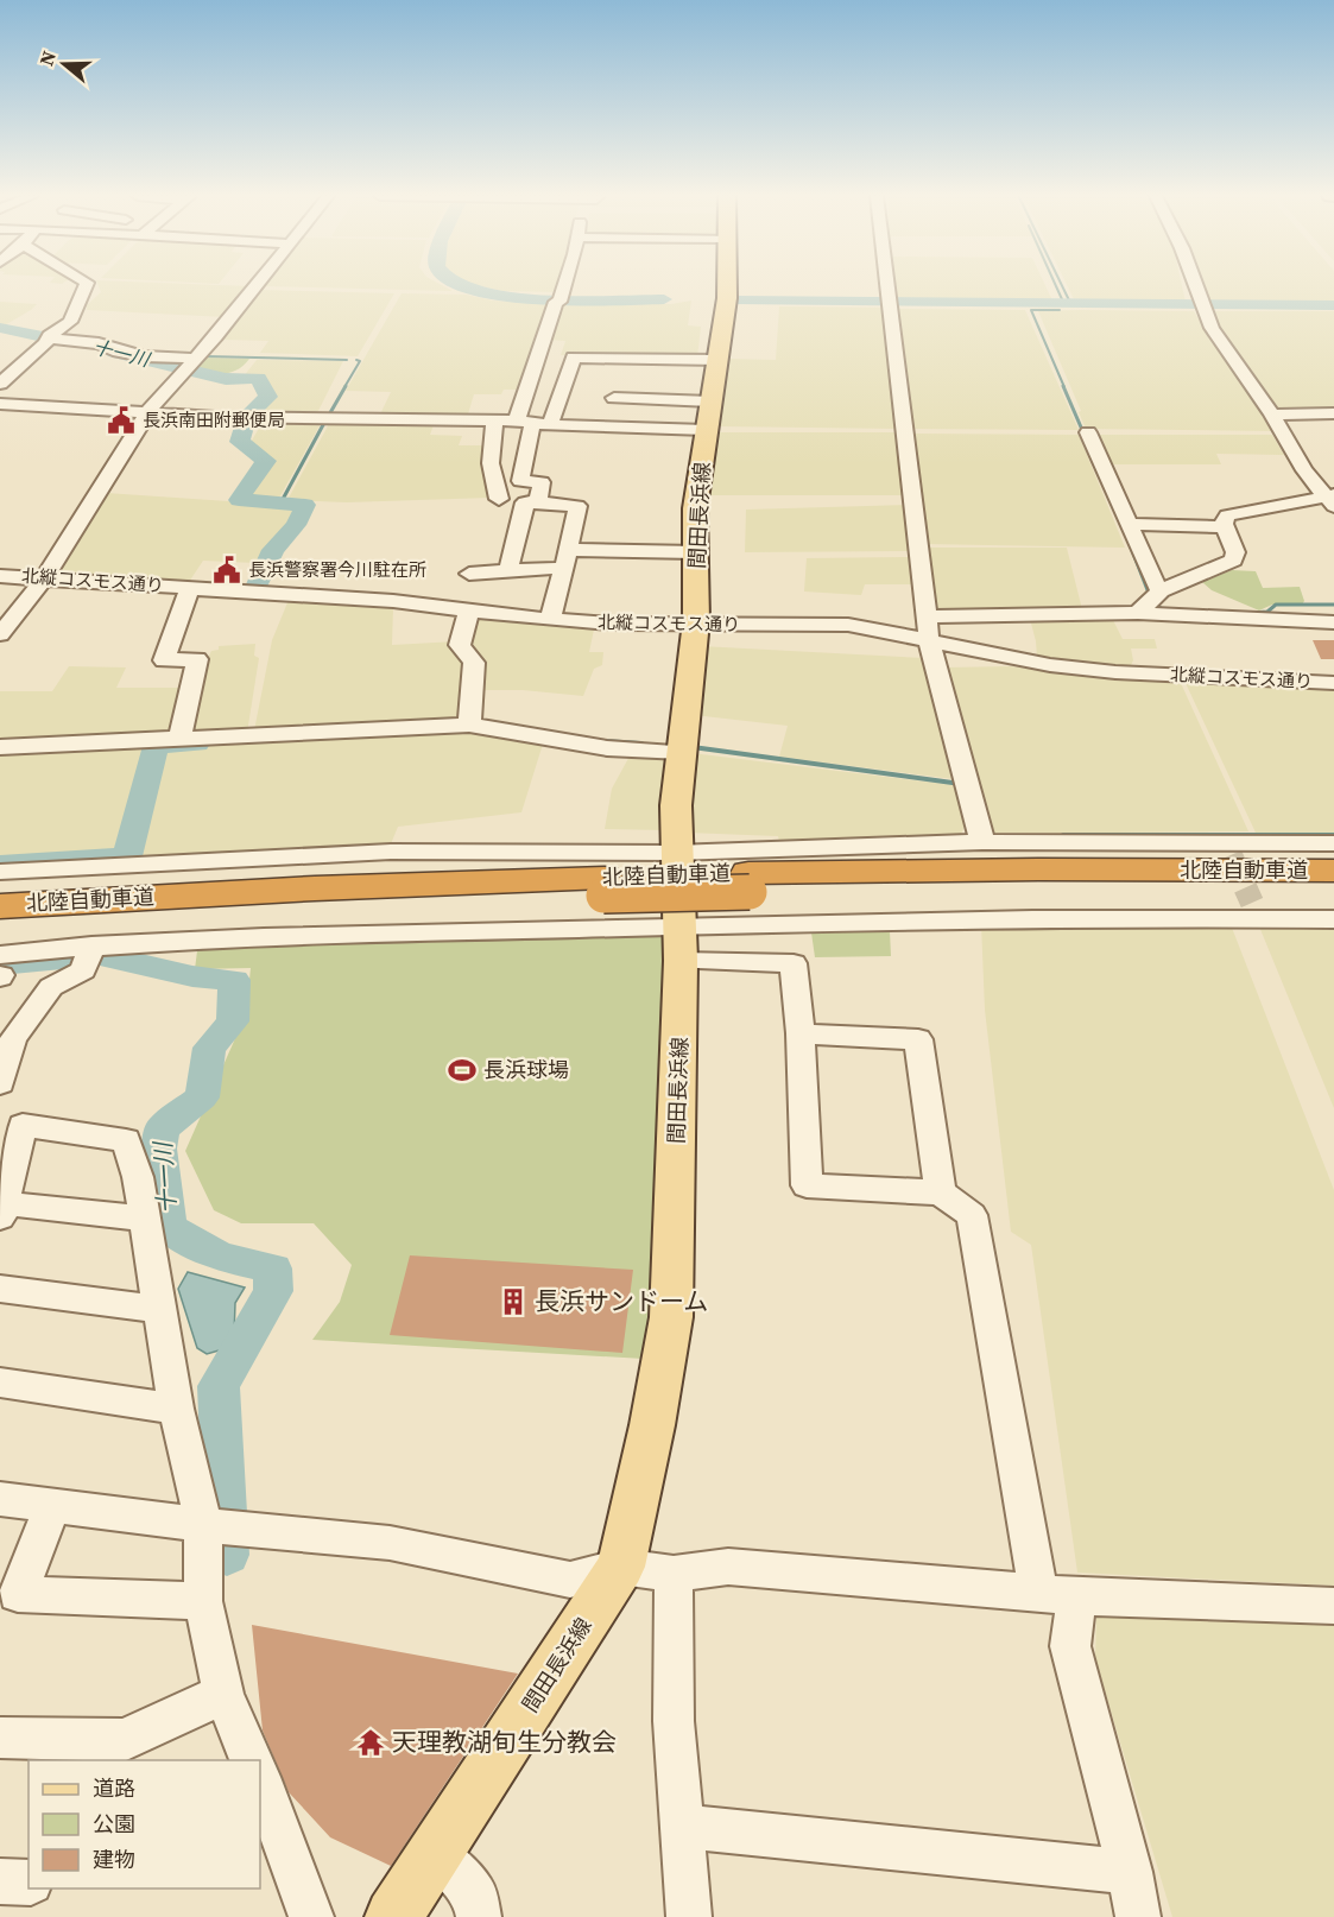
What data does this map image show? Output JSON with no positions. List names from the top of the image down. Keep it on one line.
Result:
{"streets":{"highway":["北陸自動車道"],"main road":["間田長浜線"],"street":["北縦コスモス通り"]},"crossings":[["間田長浜線","北縦コスモス通り"]],"water":["十一川"],"places":{"public building":["長浜南田附郵便局","長浜警察署今川駐在所"],"sports":["長浜球場"],"building":["長浜サンドーム"],"temple":["天理教湖旬生分教会"]},"legend":["道路","公園","建物"],"north":"left"}
